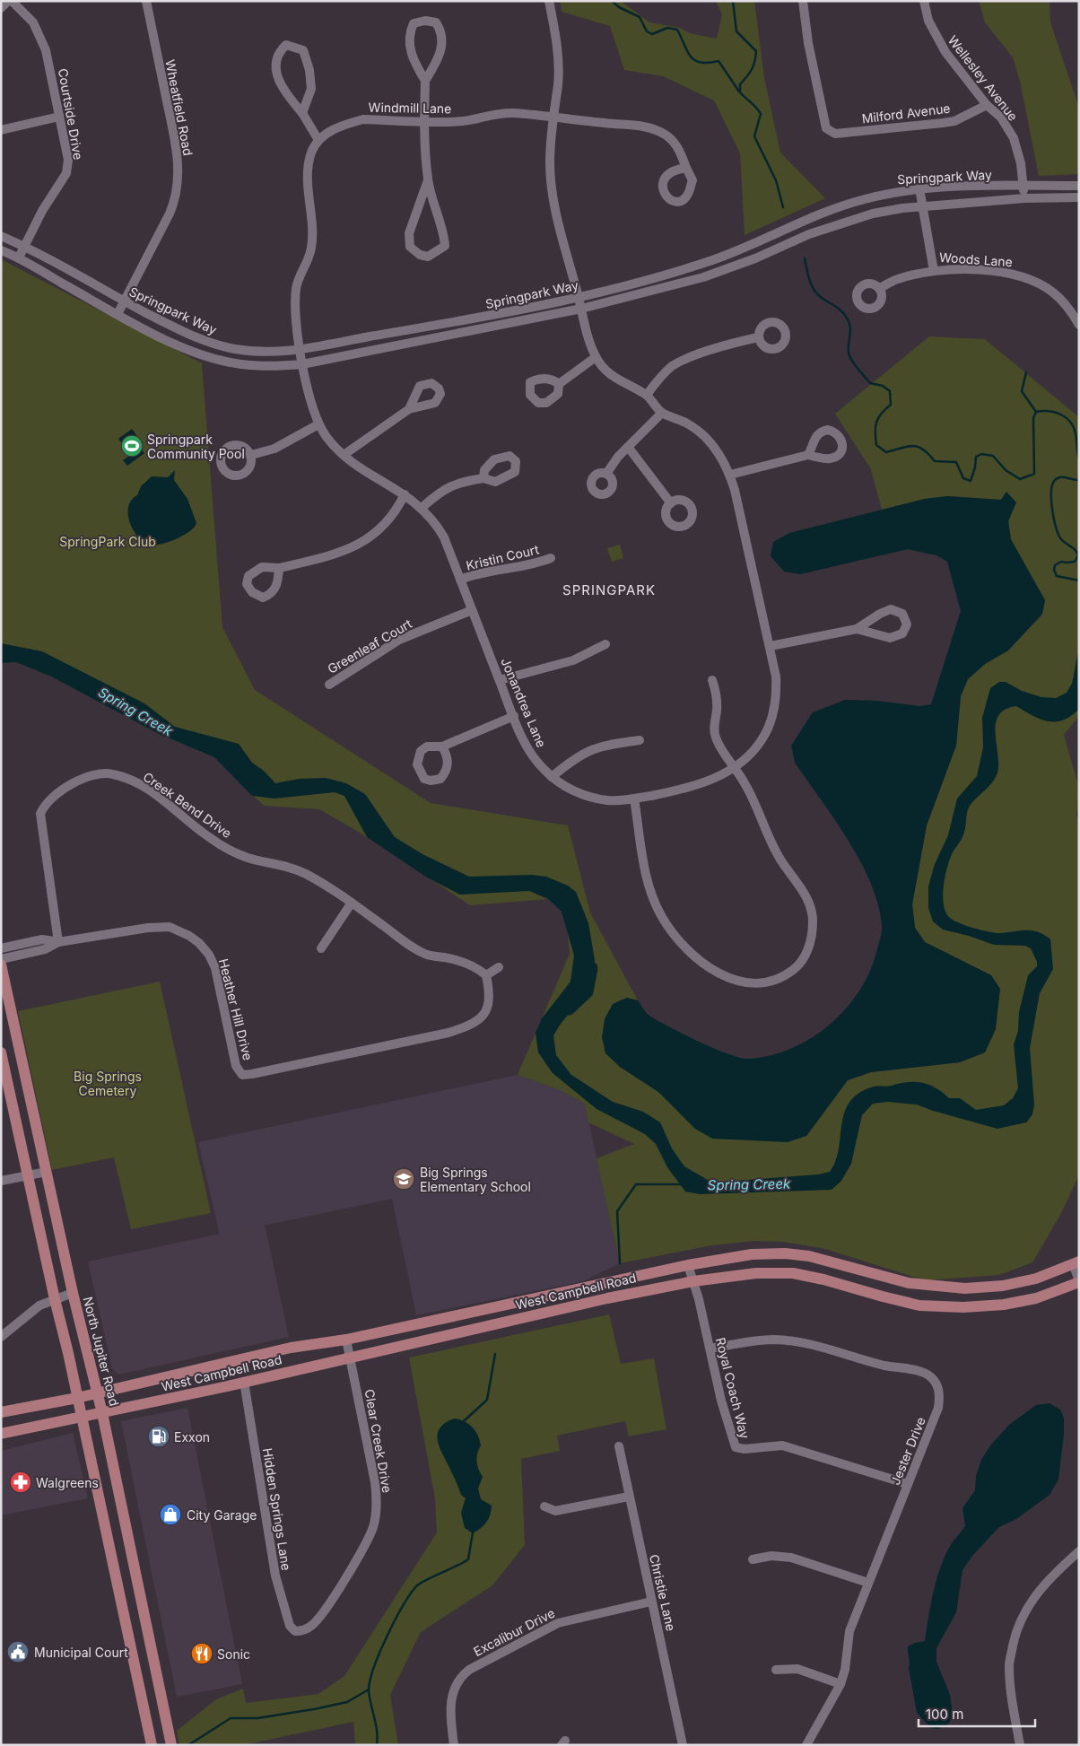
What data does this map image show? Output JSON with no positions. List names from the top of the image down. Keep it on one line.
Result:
{"streets":{"main road":["West Campbell Road","North Jupiter Road"],"street":["Wellesley Avenue","Wheatfield Road","Windmill Lane","Milford Avenue","Courtside Drive","Springpark Way","Woods Lane","Kristin Court","Greenleaf Court","Jonandrea Lane","Creek Bend Drive","Heather Hill Drive","Royal Coach Way","Clear Creek Drive","Jester Drive","Hidden Springs Lane","Christie Lane","Excalibur Drive"]},"crossings":[["Wellesley Avenue","Milford Avenue"],["Wellesley Avenue","Springpark Way"],["Wheatfield Road","Springpark Way"],["Windmill Lane","Jonandrea Lane"],["Courtside Drive","Springpark Way"],["Springpark Way","Woods Lane"],["Springpark Way","Jonandrea Lane"],["Kristin Court","Jonandrea Lane"],["Greenleaf Court","Jonandrea Lane"],["Creek Bend Drive","Heather Hill Drive"],["West Campbell Road","North Jupiter Road"],["West Campbell Road","Royal Coach Way"],["West Campbell Road","Clear Creek Drive"],["West Campbell Road","Hidden Springs Lane"],["Royal Coach Way","Jester Drive"],["Clear Creek Drive","Hidden Springs Lane"],["Christie Lane","Excalibur Drive"]],"districts":["SPRINGPARK"],"water":["Spring Creek"],"parks":["SpringPark Club","Big Springs Cemetery"],"places":{"sports":["Springpark Community Pool"],"school or university":["Big Springs Elementary School"],"fuel station":["Exxon"],"pharmacy":["Walgreens"],"shop":["City Garage"],"public building":["Municipal Court"],"restaurant":["Sonic"]},"scale_bar":"100 m"}
